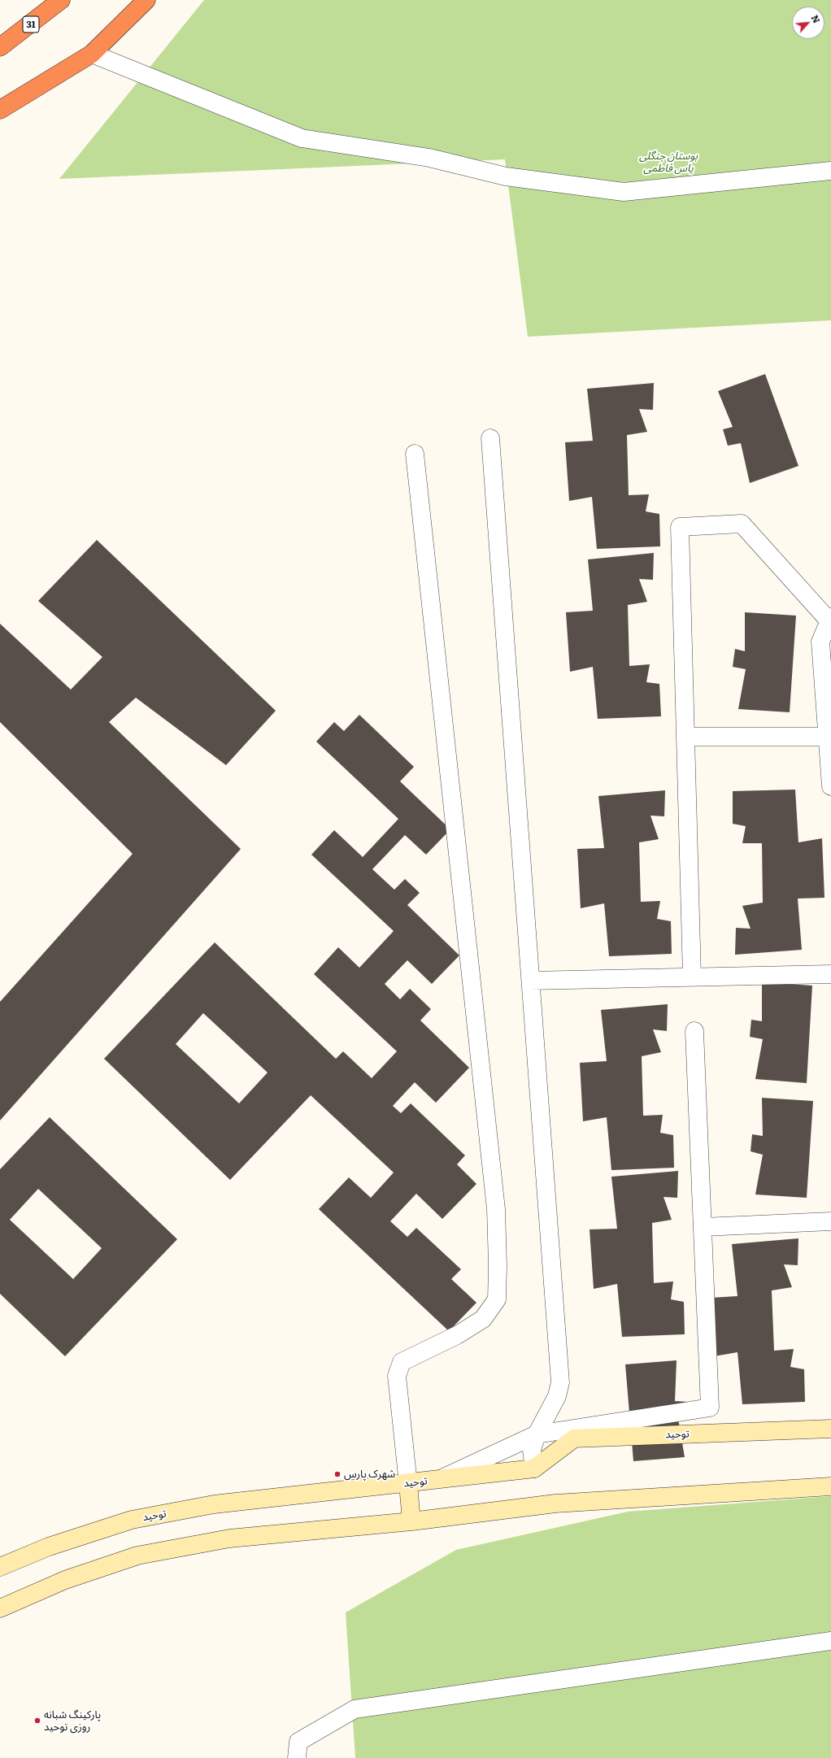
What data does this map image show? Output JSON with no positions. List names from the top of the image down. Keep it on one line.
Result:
{"streets":{"highway":["31"],"main road":["توحید"]},"parks":["بوستان جنگلی یاس فاطمی"],"places":["شهرک پارس","پارکینگ شبانه روزی توحید"],"north":"top right"}
